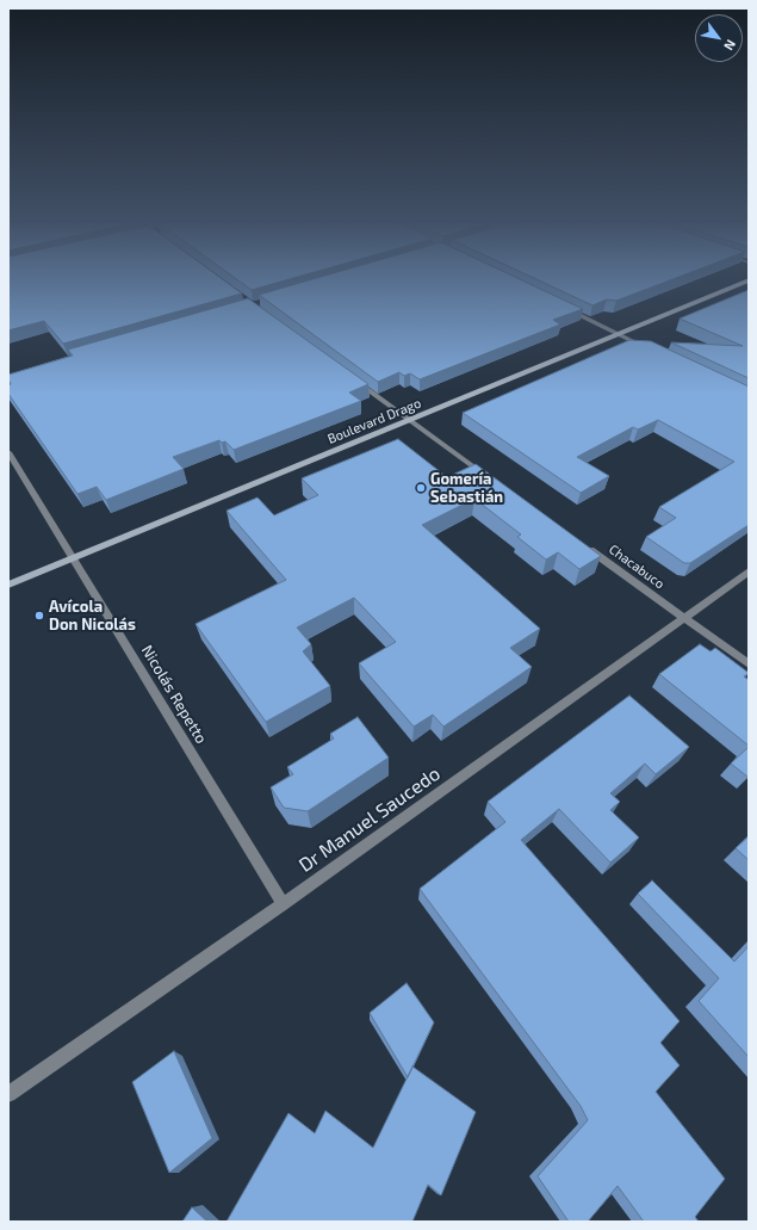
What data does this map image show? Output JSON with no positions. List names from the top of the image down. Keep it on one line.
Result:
{"streets":{"main road":["Boulevard Drago"],"street":["Chacabuco","Nicolás Repetto","Dr Manuel Saucedo"]},"crossings":[["Boulevard Drago","Nicolás Repetto"],["Chacabuco","Dr Manuel Saucedo"],["Nicolás Repetto","Dr Manuel Saucedo"]],"places":["Gomería Sebastián","Avícola Don Nicolás"],"north":"bottom right"}
